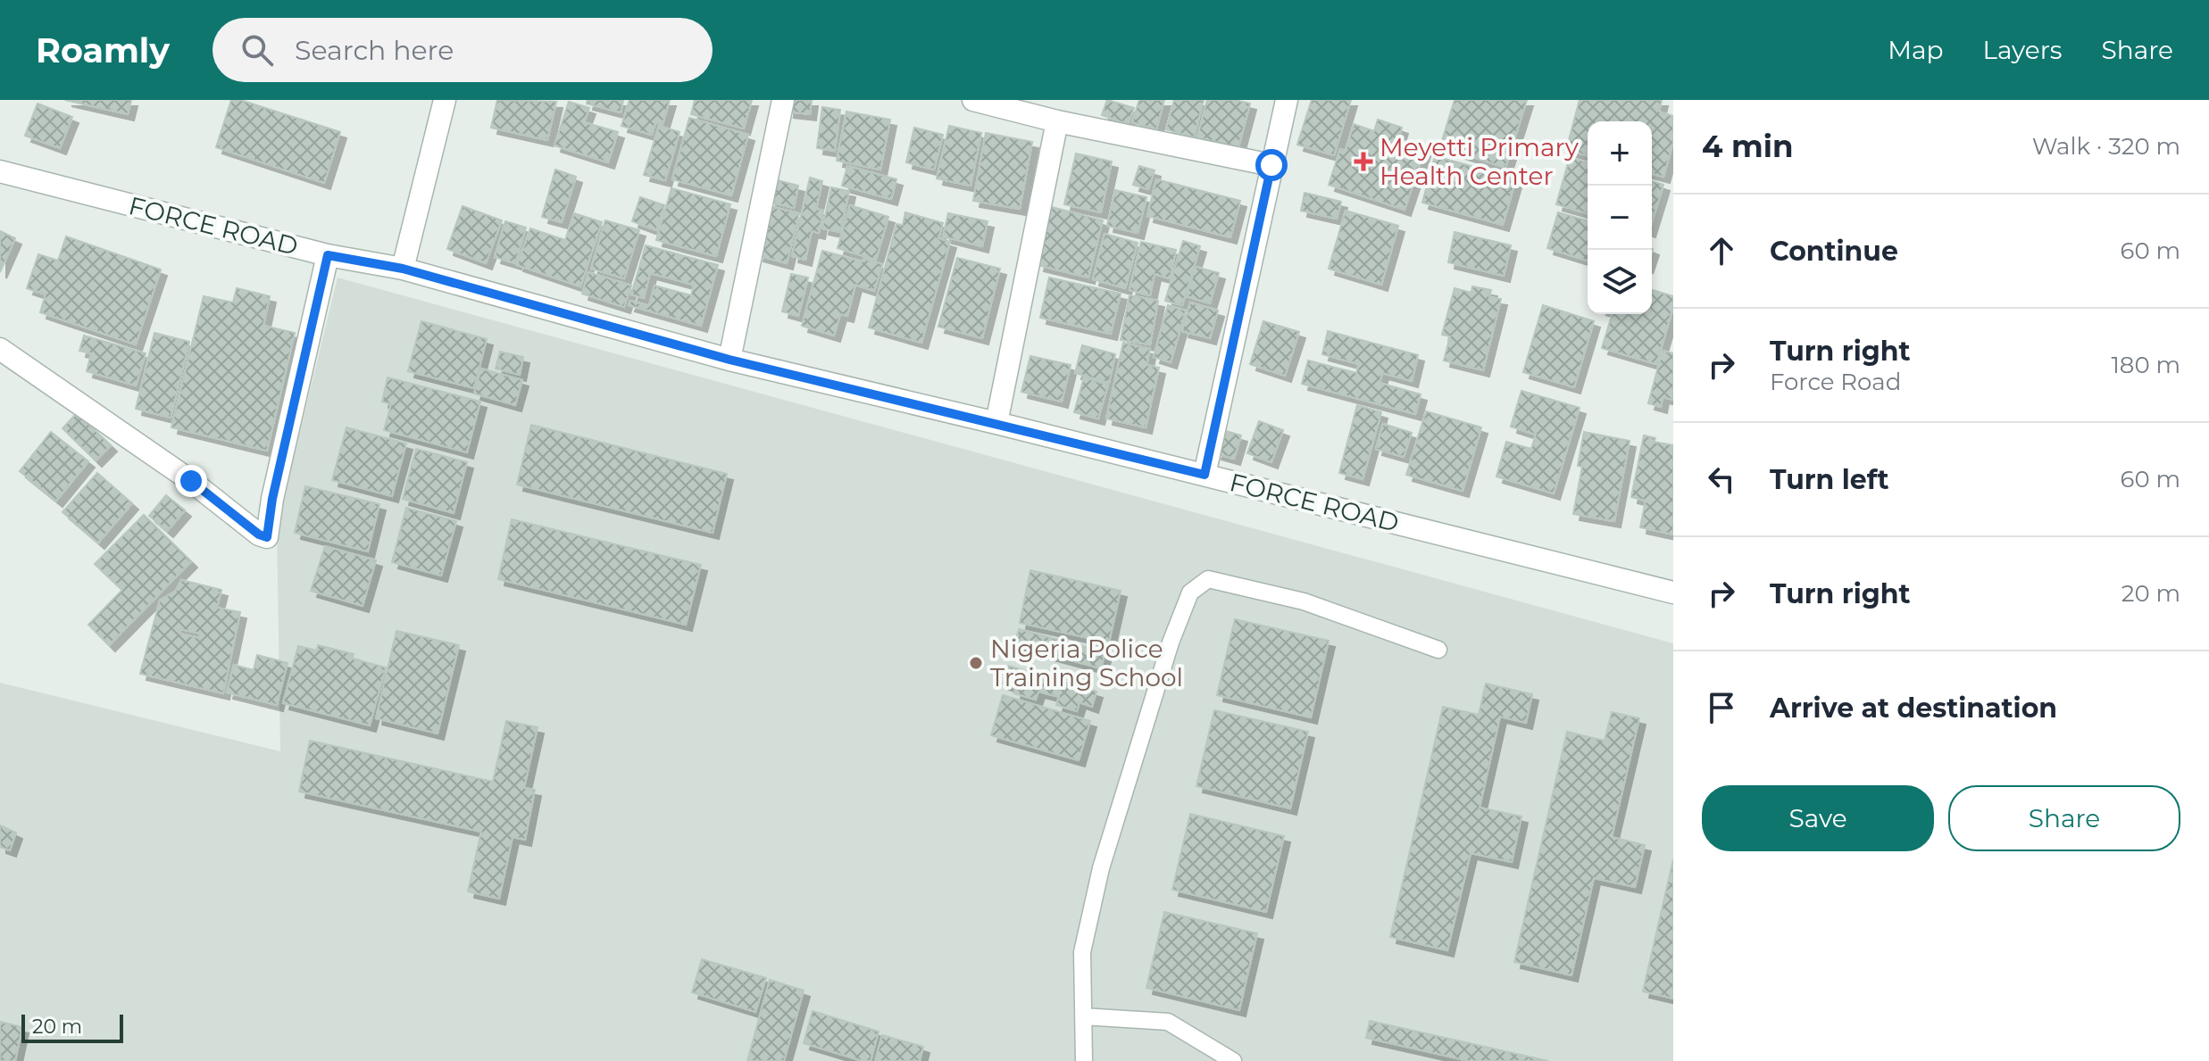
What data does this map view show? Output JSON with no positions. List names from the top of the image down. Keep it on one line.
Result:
{"streets":{"street":["FORCE ROAD"]},"places":{"health":["Meyetti Primary Health Center"],"other":["Nigeria Police Training School"]},"scale_bar":"20 m","page":{"header":"Roamly","search":"Search here","nav":["Map","Layers","Share"],"heading":["4 min","Walk · 320 m"],"map_buttons":["+","−"],"list":[["Continue","60 m"],["Turn right","Force Road","180 m"],["Turn left","60 m"],["Turn right","20 m"],"Arrive at destination"],"buttons":["Save","Share"],"scale":"20 m"}}
